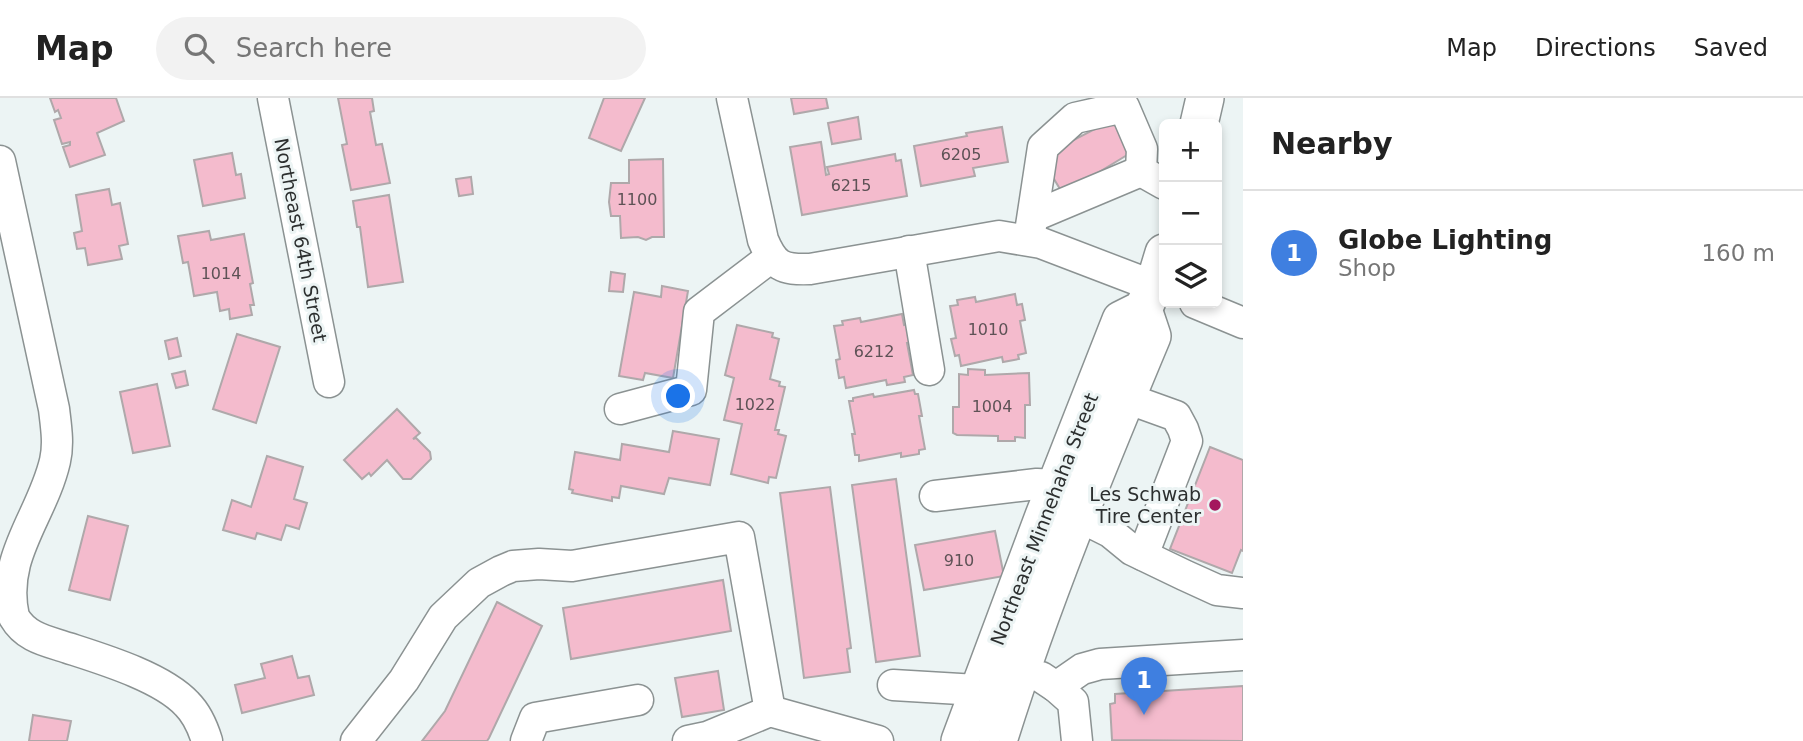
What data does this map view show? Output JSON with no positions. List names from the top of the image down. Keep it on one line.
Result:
{"streets":{"main road":["Northeast Minnehaha Street"],"street":["Northeast 64th Street"]},"places":["Les Schwab Tire Center"],"house_numbers":["6205","6215","1100","1014","1010","6212","1022","1004","910"],"page":{"header":"Map","search":"Search here","nav":["Map","Directions","Saved"],"heading":"Nearby","map_buttons":["+","−"],"list":[{"mark":"1","name":"Globe Lighting","note":"Shop","value":"160 m"}],"pins":"1"}}
